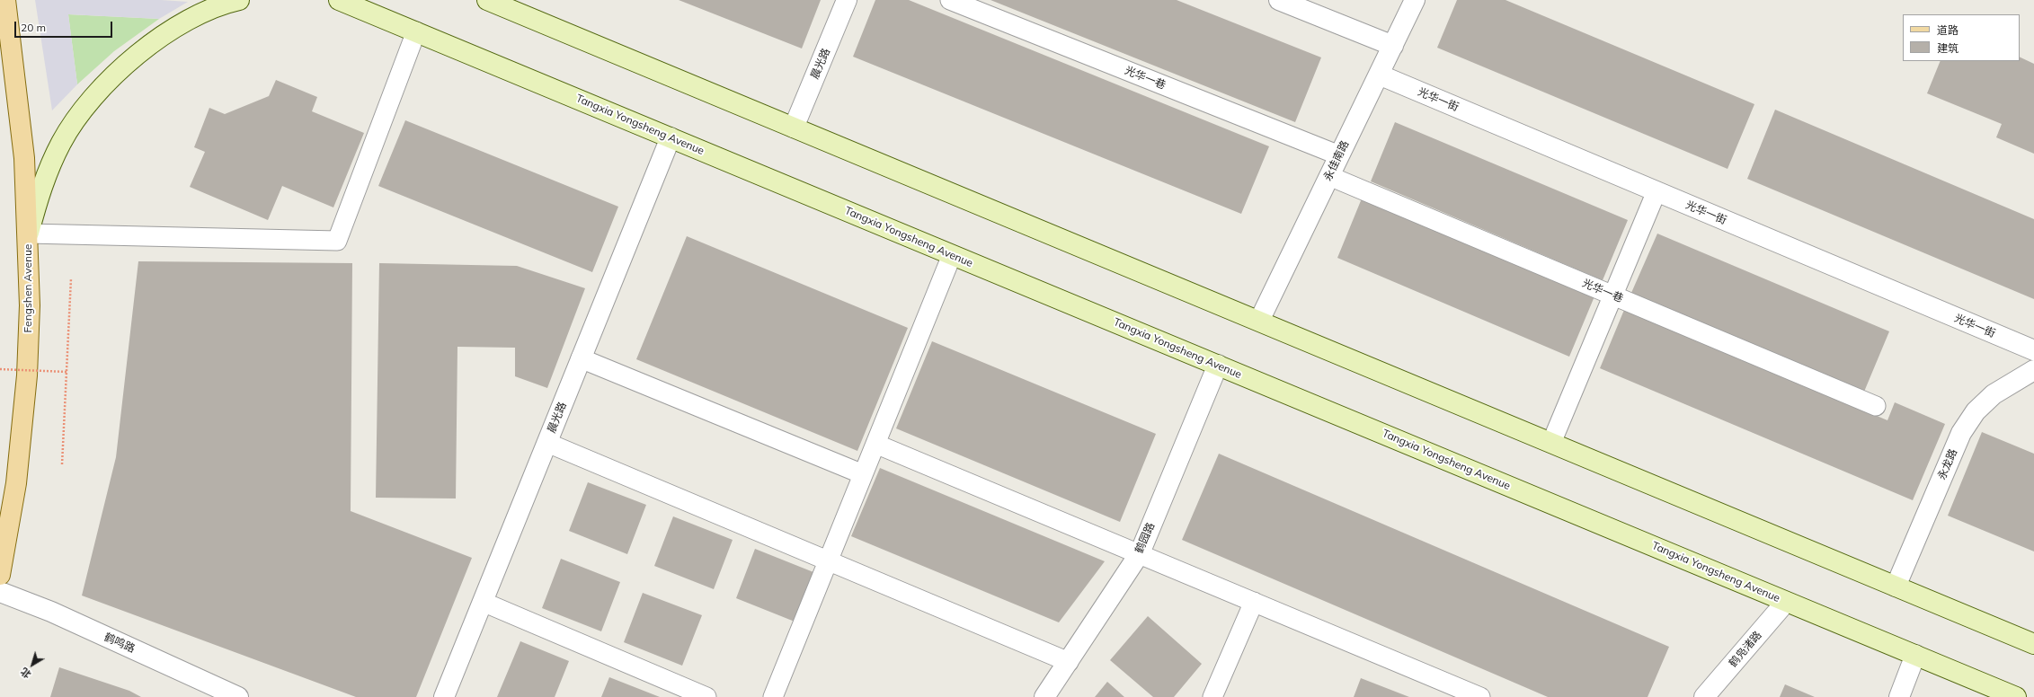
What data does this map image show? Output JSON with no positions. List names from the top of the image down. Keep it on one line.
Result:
{"streets":{"main road":["Tangxia Yongsheng Avenue","Fengshen Avenue"],"street":["晨光路","光华一街","永佳南路","永龙路","鹤园路","鹤鸣路","鹤凫渚路"],"lane":["光华一巷"]},"crossings":[["晨光路","Tangxia Yongsheng Avenue"],["光华一巷","永佳南路"],["光华一街","永佳南路"],["Tangxia Yongsheng Avenue","鹤园路"],["Tangxia Yongsheng Avenue","鹤凫渚路"]],"legend":["道路","建筑"],"scale_bar":"20 m","north":"bottom left"}
